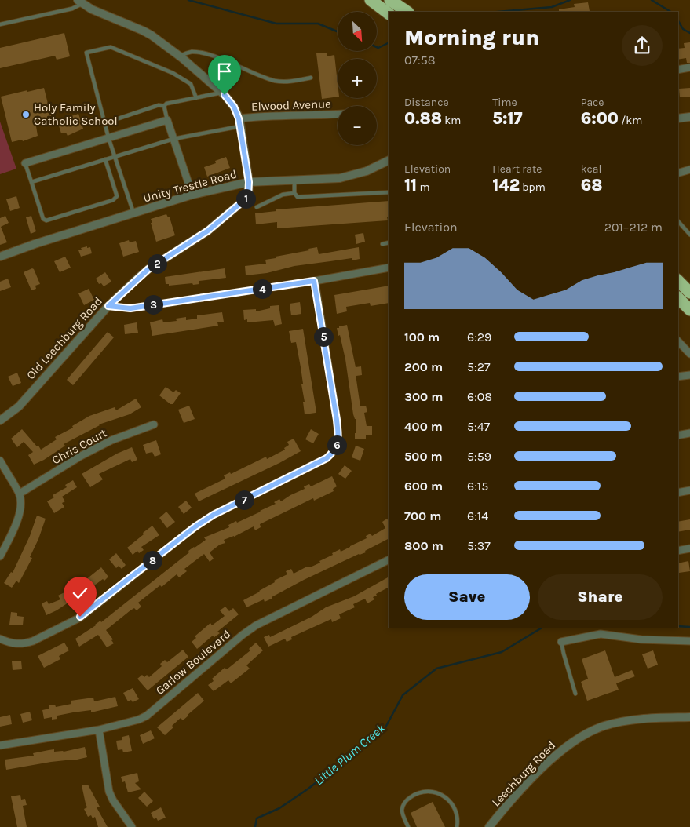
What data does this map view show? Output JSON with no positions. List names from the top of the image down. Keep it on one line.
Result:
{"streets":{"street":["Elwood Avenue","Unity Trestle Road","Old Leechburg Road","Chris Court","Garlow Boulevard","Leechburg Road"]},"crossings":[["Unity Trestle Road","Old Leechburg Road"]],"water":["Little Plum Creek"],"places":["Holy Family Catholic School"],"north":"bottom right","page":{"map_buttons":["+","−"],"heading":["Morning run","07:58"],"stats":[["Distance","0.88 km"],["Time","5:17"],["Pace","6:00 /km"],["Elevation","11 m"],["Heart rate","142 bpm"],["kcal","68"]],"pins":["1","2","4","3","5","6","7","8"],"chart":["Elevation","201–212 m"],"list":[{"name":"100 m","note":"6:29"},{"name":"200 m","note":"5:27"},{"name":"300 m","note":"6:08"},{"name":"400 m","note":"5:47"},{"name":"500 m","note":"5:59"},{"name":"600 m","note":"6:15"},{"name":"700 m","note":"6:14"},{"name":"800 m","note":"5:37"}],"buttons":["Save","Share"]}}
